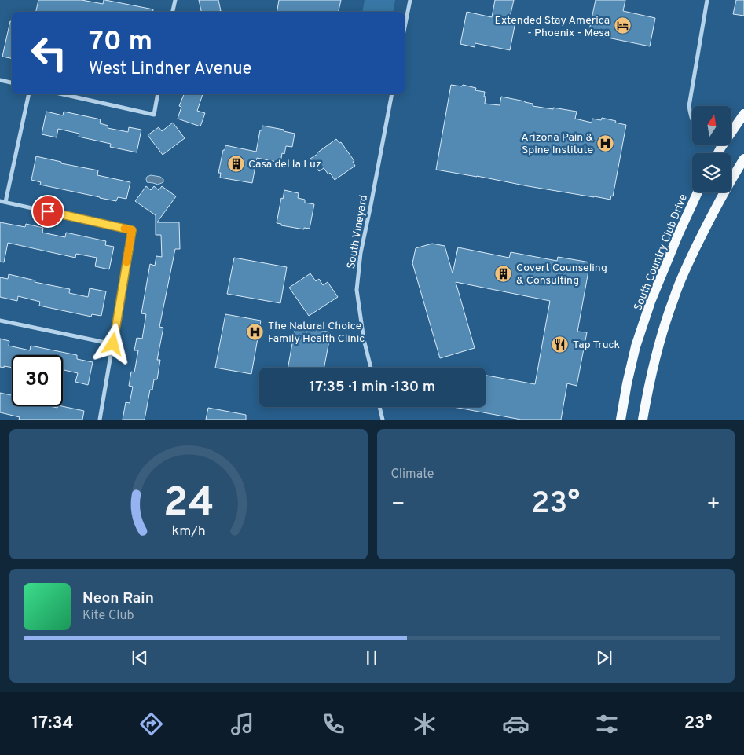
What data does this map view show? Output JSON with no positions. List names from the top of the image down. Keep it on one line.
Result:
{"streets":{"main road":["South Country Club Drive"],"street":["South Vineyard"]},"places":{"hotel":["Extended Stay America - Phoenix - Mesa"],"hospital":["Arizona Pain & Spine Institute","The Natural Choice Family Health Clinic"],"building":["Casa del la Luz","Covert Counseling & Consulting"],"restaurant":["Tap Truck"]},"north":"top","page":{"turn":["70 m","West Lindner Avenue"],"limit":"30","trip":"17:35 · 1 min · 130 m","tile":"Climate","heat":["−","23°","+"],"song":["Neon Rain","Kite Club"],"tabs":["17:34","23°"],"gauge":["24","km/h"]}}
